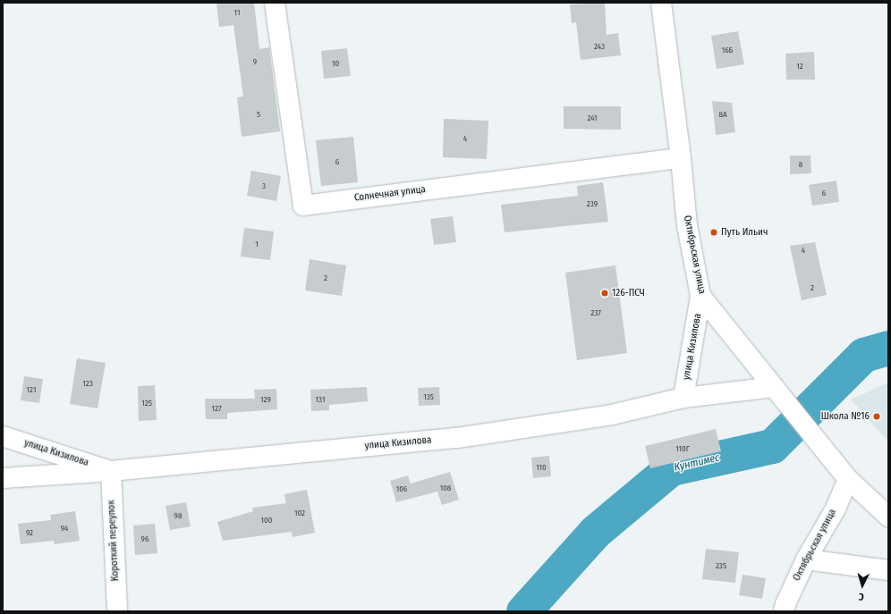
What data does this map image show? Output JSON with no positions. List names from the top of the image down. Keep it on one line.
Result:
{"streets":{"street":["Солнечная улица","Октябрьская улица","улица Кизилова","Короткий переулок"]},"crossings":[["Солнечная улица","Октябрьская улица"],["Октябрьская улица","улица Кизилова"],["улица Кизилова","Короткий переулок"]],"water":["Кунтимес"],"places":["Путь Ильич","126-ПСЧ","Школа №16"],"house_numbers":["11","243","16Б","9","10","12","5","8А","241","4","6","8","3","6","239","1","4","2","2","237","123","121","135","129","131","125","127","110Г","110","108","106","102","98","100","94","92","96","235"],"north":"bottom"}
